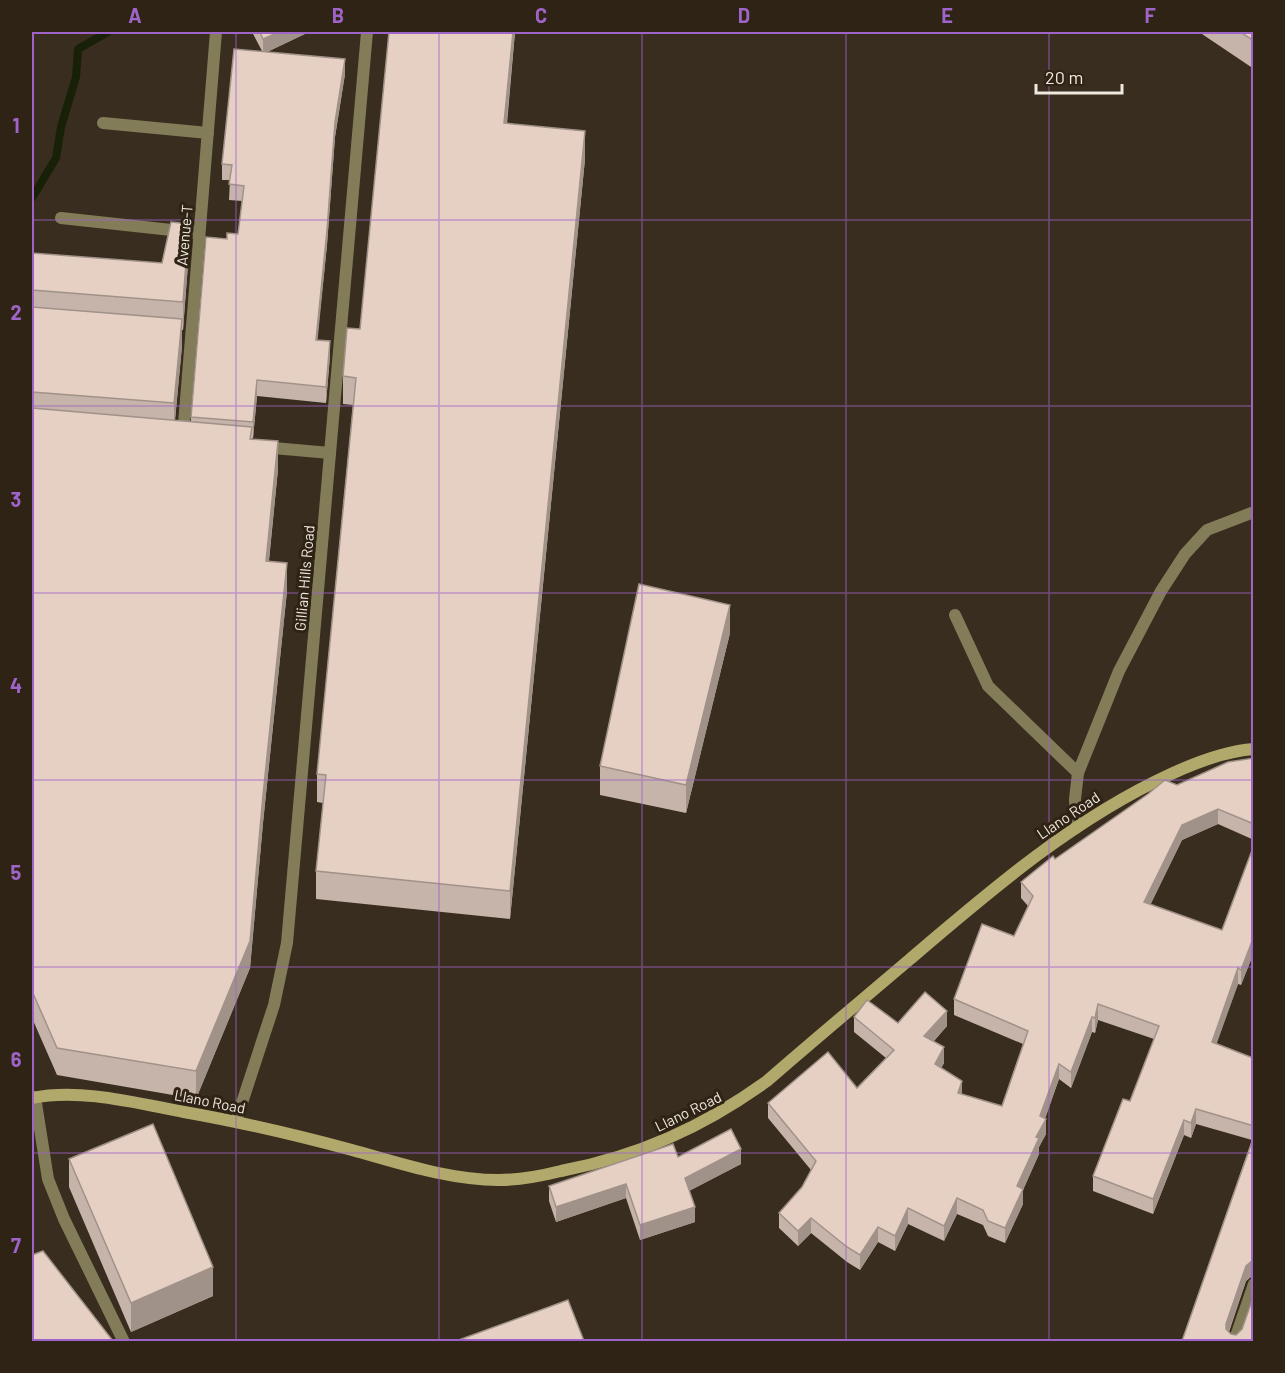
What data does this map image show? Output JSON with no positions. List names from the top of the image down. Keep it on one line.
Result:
{"streets":{"main road":["Llano Road"],"street":["Avenue-T","Gillian Hills Road"]},"crossings":[["Gillian Hills Road","Llano Road"]],"scale_bar":"20 m","grid":{"columns":["A","B","C","D","E","F"],"rows":["1","2","3","4","5","6","7"]}}
